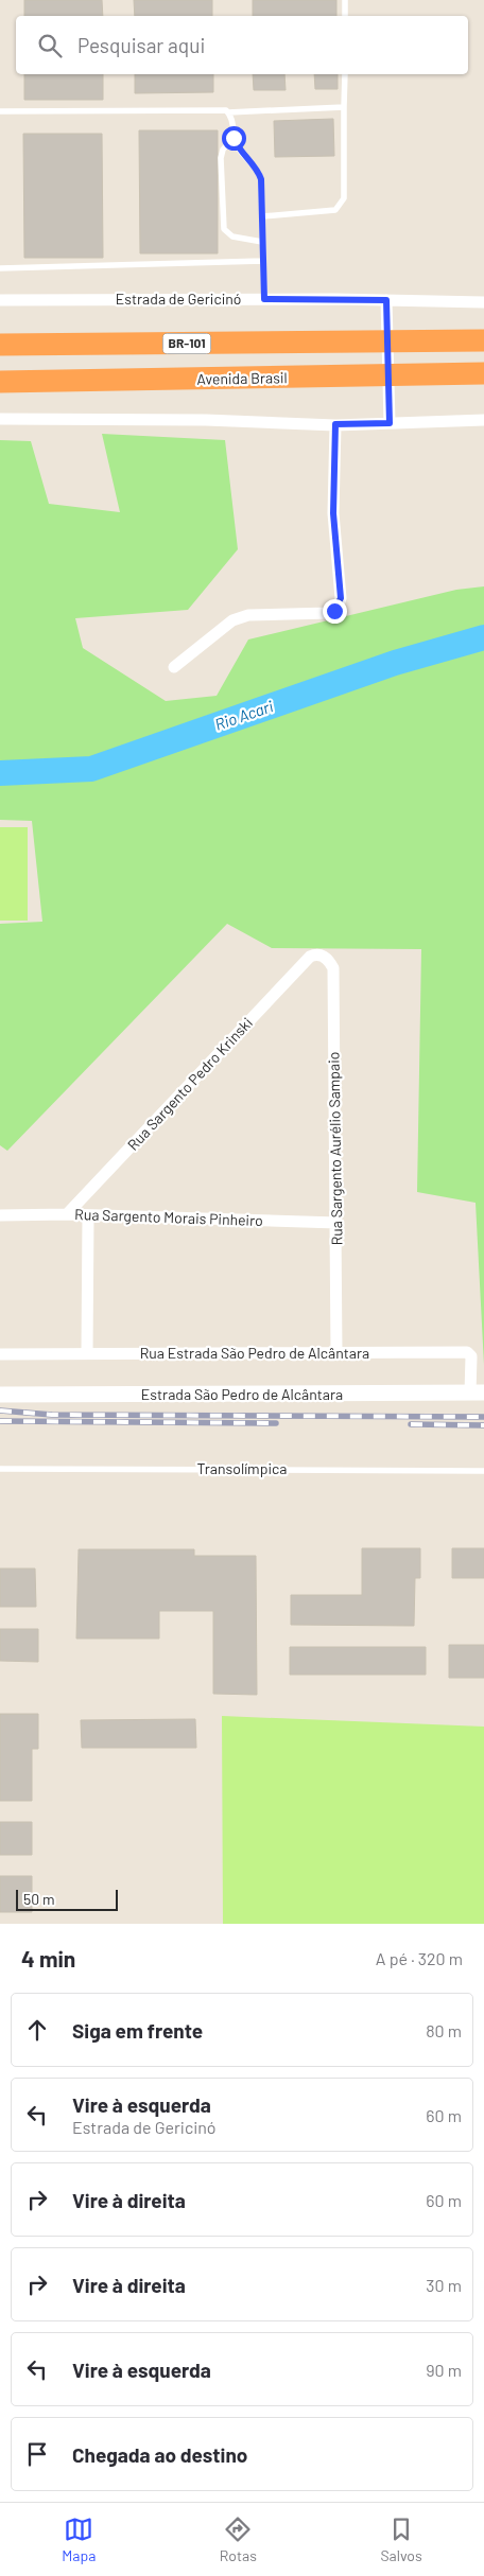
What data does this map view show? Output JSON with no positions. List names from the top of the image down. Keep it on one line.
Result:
{"streets":{"highway":["BR-101","Avenida Brasil"],"street":["Estrada de Gericinó","Rua Sargento Pedro Krinski","Rua Sargento Aurélio Sampaio","Rua Sargento Morais Pinheiro","Rua Estrada São Pedro de Alcântara","Estrada São Pedro de Alcântara"],"lane":["Transolímpica"]},"crossings":[["Rua Sargento Pedro Krinski","Rua Sargento Aurélio Sampaio"],["Rua Sargento Pedro Krinski","Rua Sargento Morais Pinheiro"],["Rua Sargento Aurélio Sampaio","Rua Sargento Morais Pinheiro"],["Rua Sargento Aurélio Sampaio","Rua Estrada São Pedro de Alcântara"],["Rua Estrada São Pedro de Alcântara","Estrada São Pedro de Alcântara"]],"water":["Rio Acari"],"scale_bar":"50 m","page":{"search":"Pesquisar aqui","scale":"50 m","heading":["4 min","A pé · 320 m"],"list":[["Siga em frente","80 m"],["Vire à esquerda","Estrada de Gericinó","60 m"],["Vire à direita","60 m"],["Vire à direita","30 m"],["Vire à esquerda","90 m"],"Chegada ao destino"],"nav":["Mapa","Rotas","Salvos"]}}
